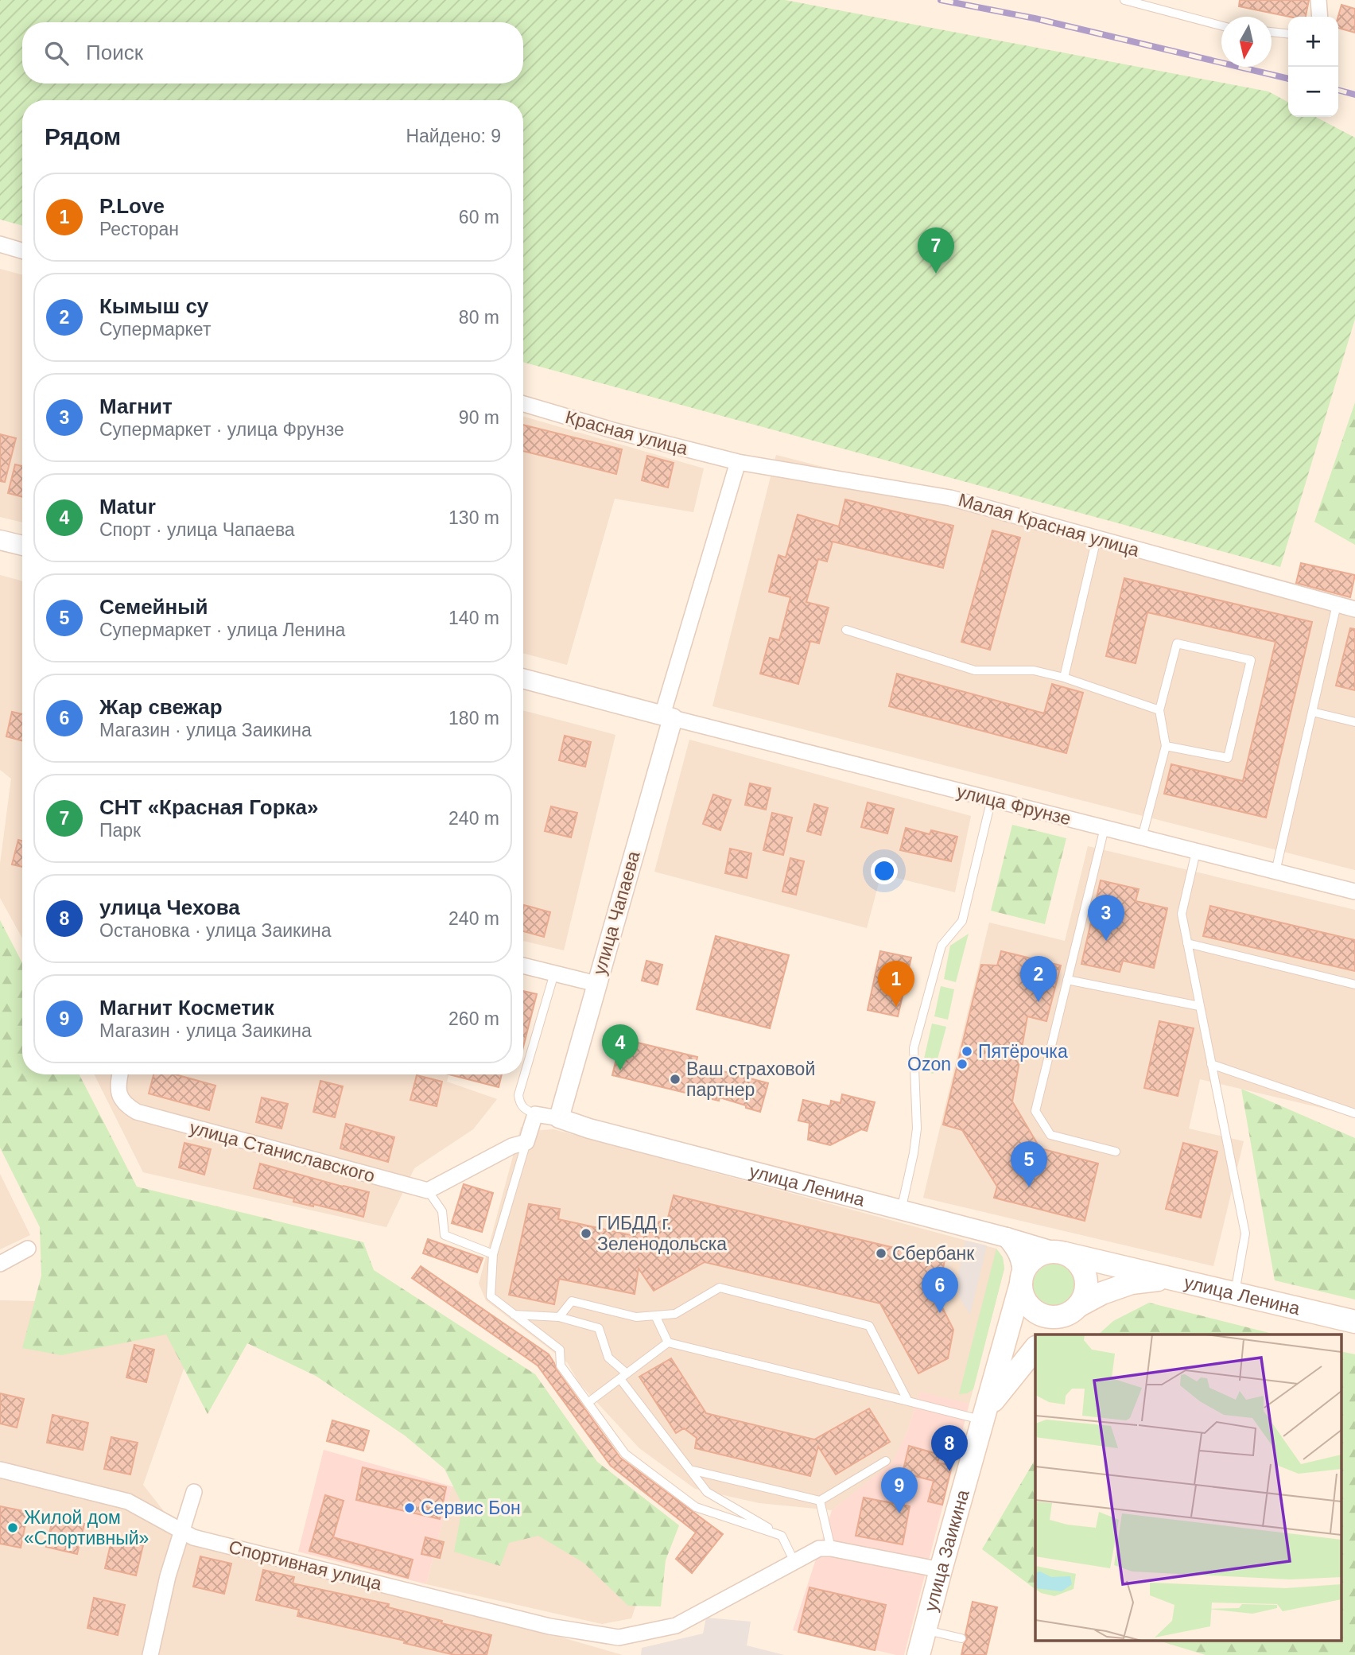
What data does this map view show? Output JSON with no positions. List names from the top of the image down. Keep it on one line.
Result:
{"streets":{"main road":["улица Ленина","улица Заикина"],"street":["Красная улица","Малая Красная улица","улица Фрунзе","улица Чапаева","улица Станиславского","Спортивная улица"]},"crossings":[["Красная улица","Малая Красная улица"],["Красная улица","улица Чапаева"],["Малая Красная улица","улица Чапаева"],["улица Фрунзе","улица Чапаева"],["улица Чапаева","улица Ленина"],["улица Ленина","улица Заикина"]],"places":["Пятёрочка","Ozon","Ваш страховой партнер","ГИБДД г. Зеленодольска","Сбербанк","Сервис Бон","Жилой дом «Спортивный»"],"north":"bottom","page":{"map_buttons":["+","−"],"search":"Поиск","heading":["Рядом","Найдено: 9"],"list":[{"mark":"1","name":"P.Love","note":"Ресторан","value":"60 m"},{"mark":"2","name":"Кымыш су","note":"Супермаркет","value":"80 m"},{"mark":"3","name":"Магнит","note":"Супермаркет · улица Фрунзе","value":"90 m"},{"mark":"4","name":"Matur","note":"Спорт · улица Чапаева","value":"130 m"},{"mark":"5","name":"Семейный","note":"Супермаркет · улица Ленина","value":"140 m"},{"mark":"6","name":"Жар свежар","note":"Магазин · улица Заикина","value":"180 m"},{"mark":"7","name":"СНТ «Красная Горка»","note":"Парк","value":"240 m"},{"mark":"8","name":"улица Чехова","note":"Остановка · улица Заикина","value":"240 m"},{"mark":"9","name":"Магнит Косметик","note":"Магазин · улица Заикина","value":"260 m"}],"pins":["7","3","2","1","4","5","6","8","9"]}}
